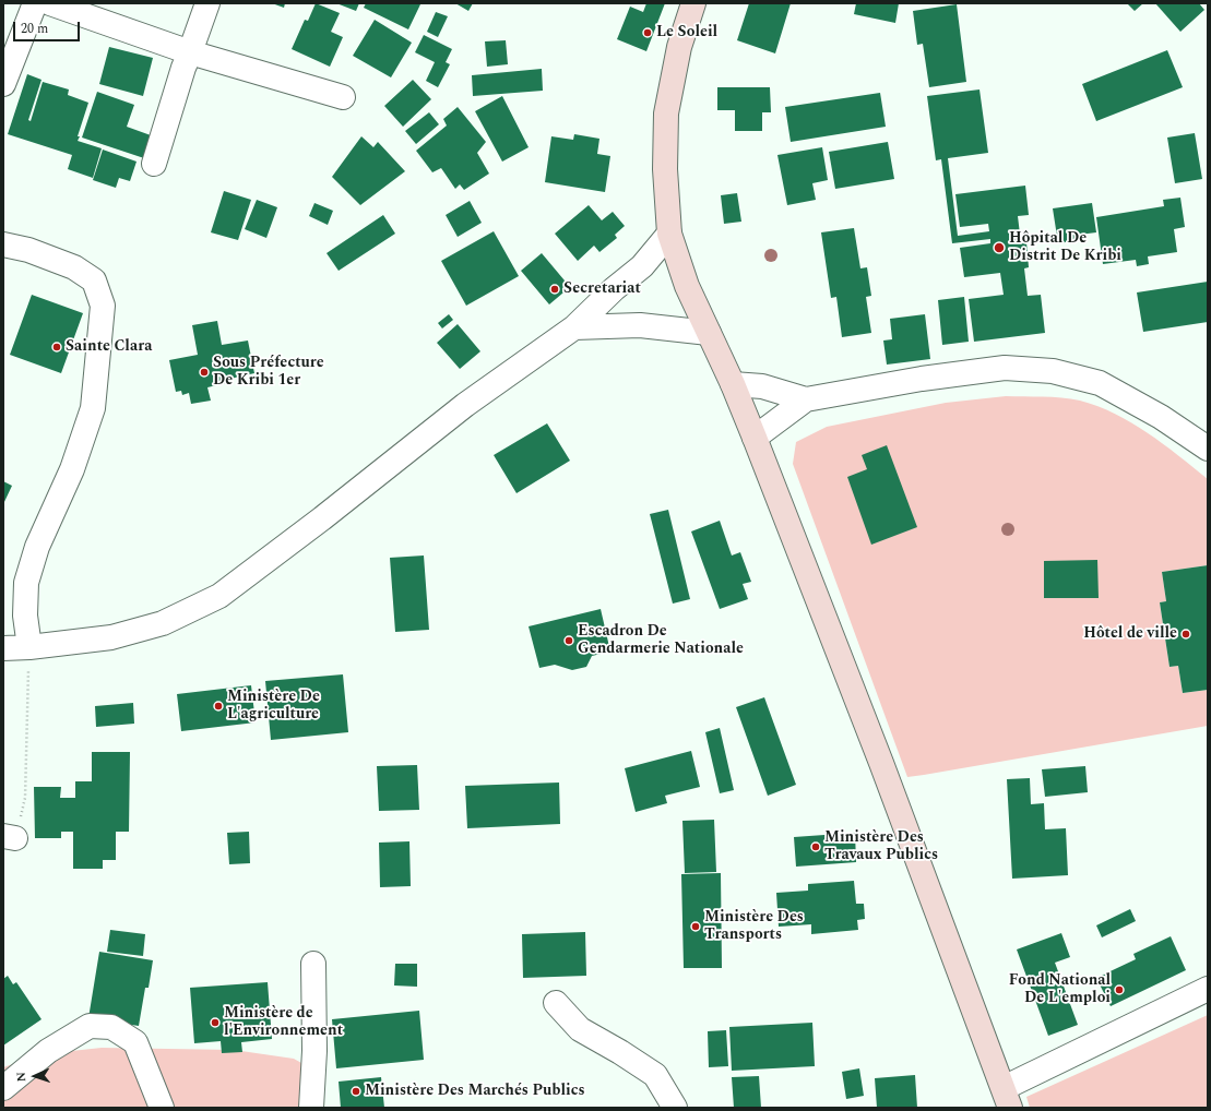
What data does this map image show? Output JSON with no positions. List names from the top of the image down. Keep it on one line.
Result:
{"places":["Le Soleil","Hôpital De Distrit De Kribi","Secretariat","Sainte Clara","Sous Préfecture De Kribi 1er","Hôtel de ville","Escadron De Gendarmerie Nationale","Ministère De L'agriculture","Ministère Des Travaux Publics","Ministère Des Transports","Fond National De L'emploi","Ministère de l'Environnement","Ministère Des Marchés Publics"],"scale_bar":"20 m","north":"left"}
